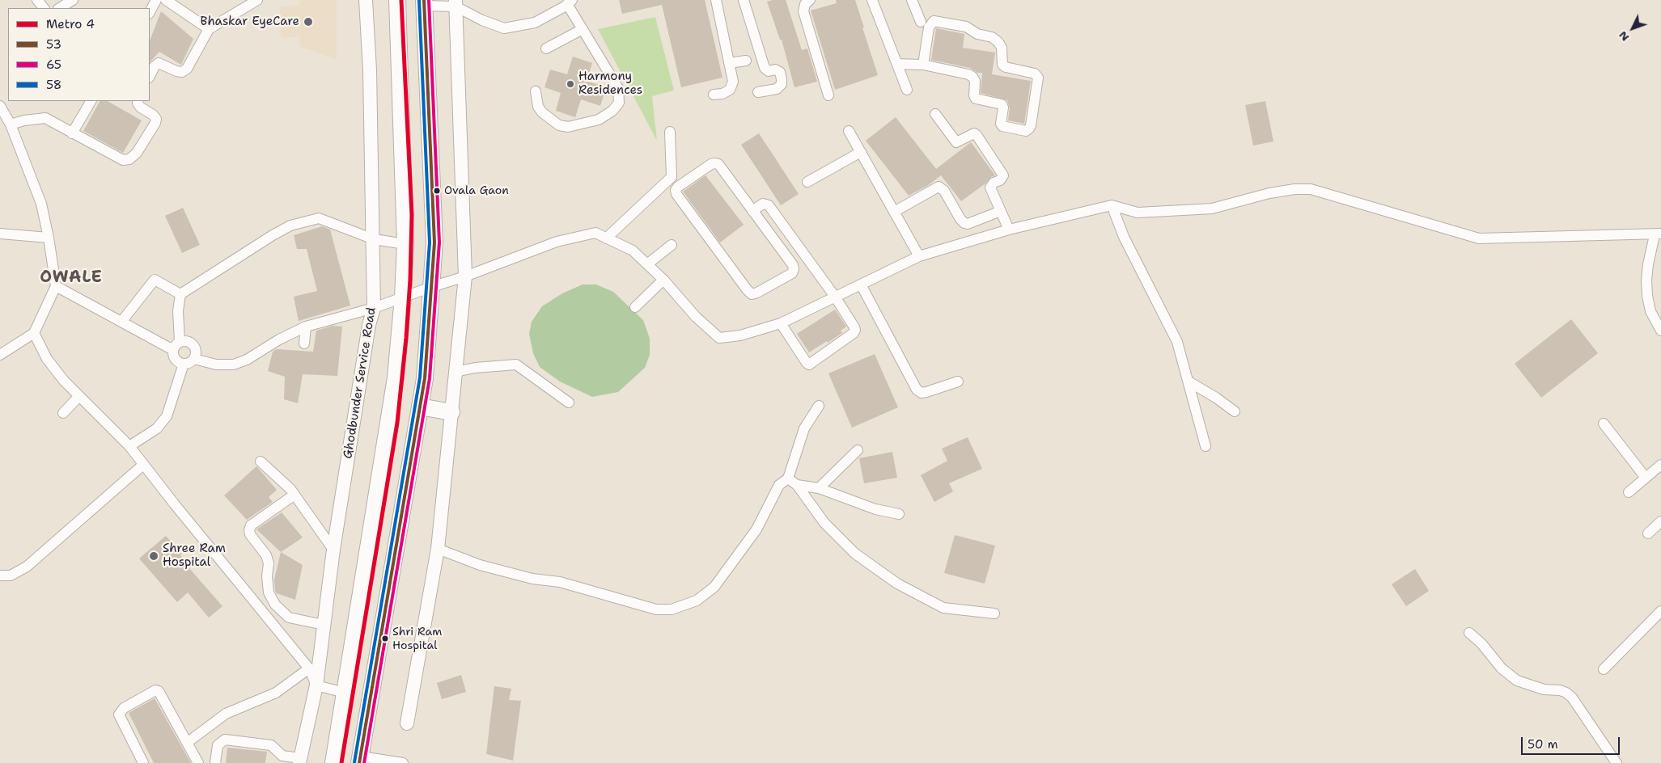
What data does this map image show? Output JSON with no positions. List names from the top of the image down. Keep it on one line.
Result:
{"streets":{"street":["Ghodbunder Service Road"]},"districts":["OWALE"],"places":["Bhaskar EyeCare","Harmony Residences","Ovala Gaon","Shree Ram Hospital","Shri Ram Hospital"],"lines":["metro line 4","transit line 53","transit line 65","transit line 58"],"legend":["Metro 4","53","65","58"],"scale_bar":"50 m","north":"bottom left"}
